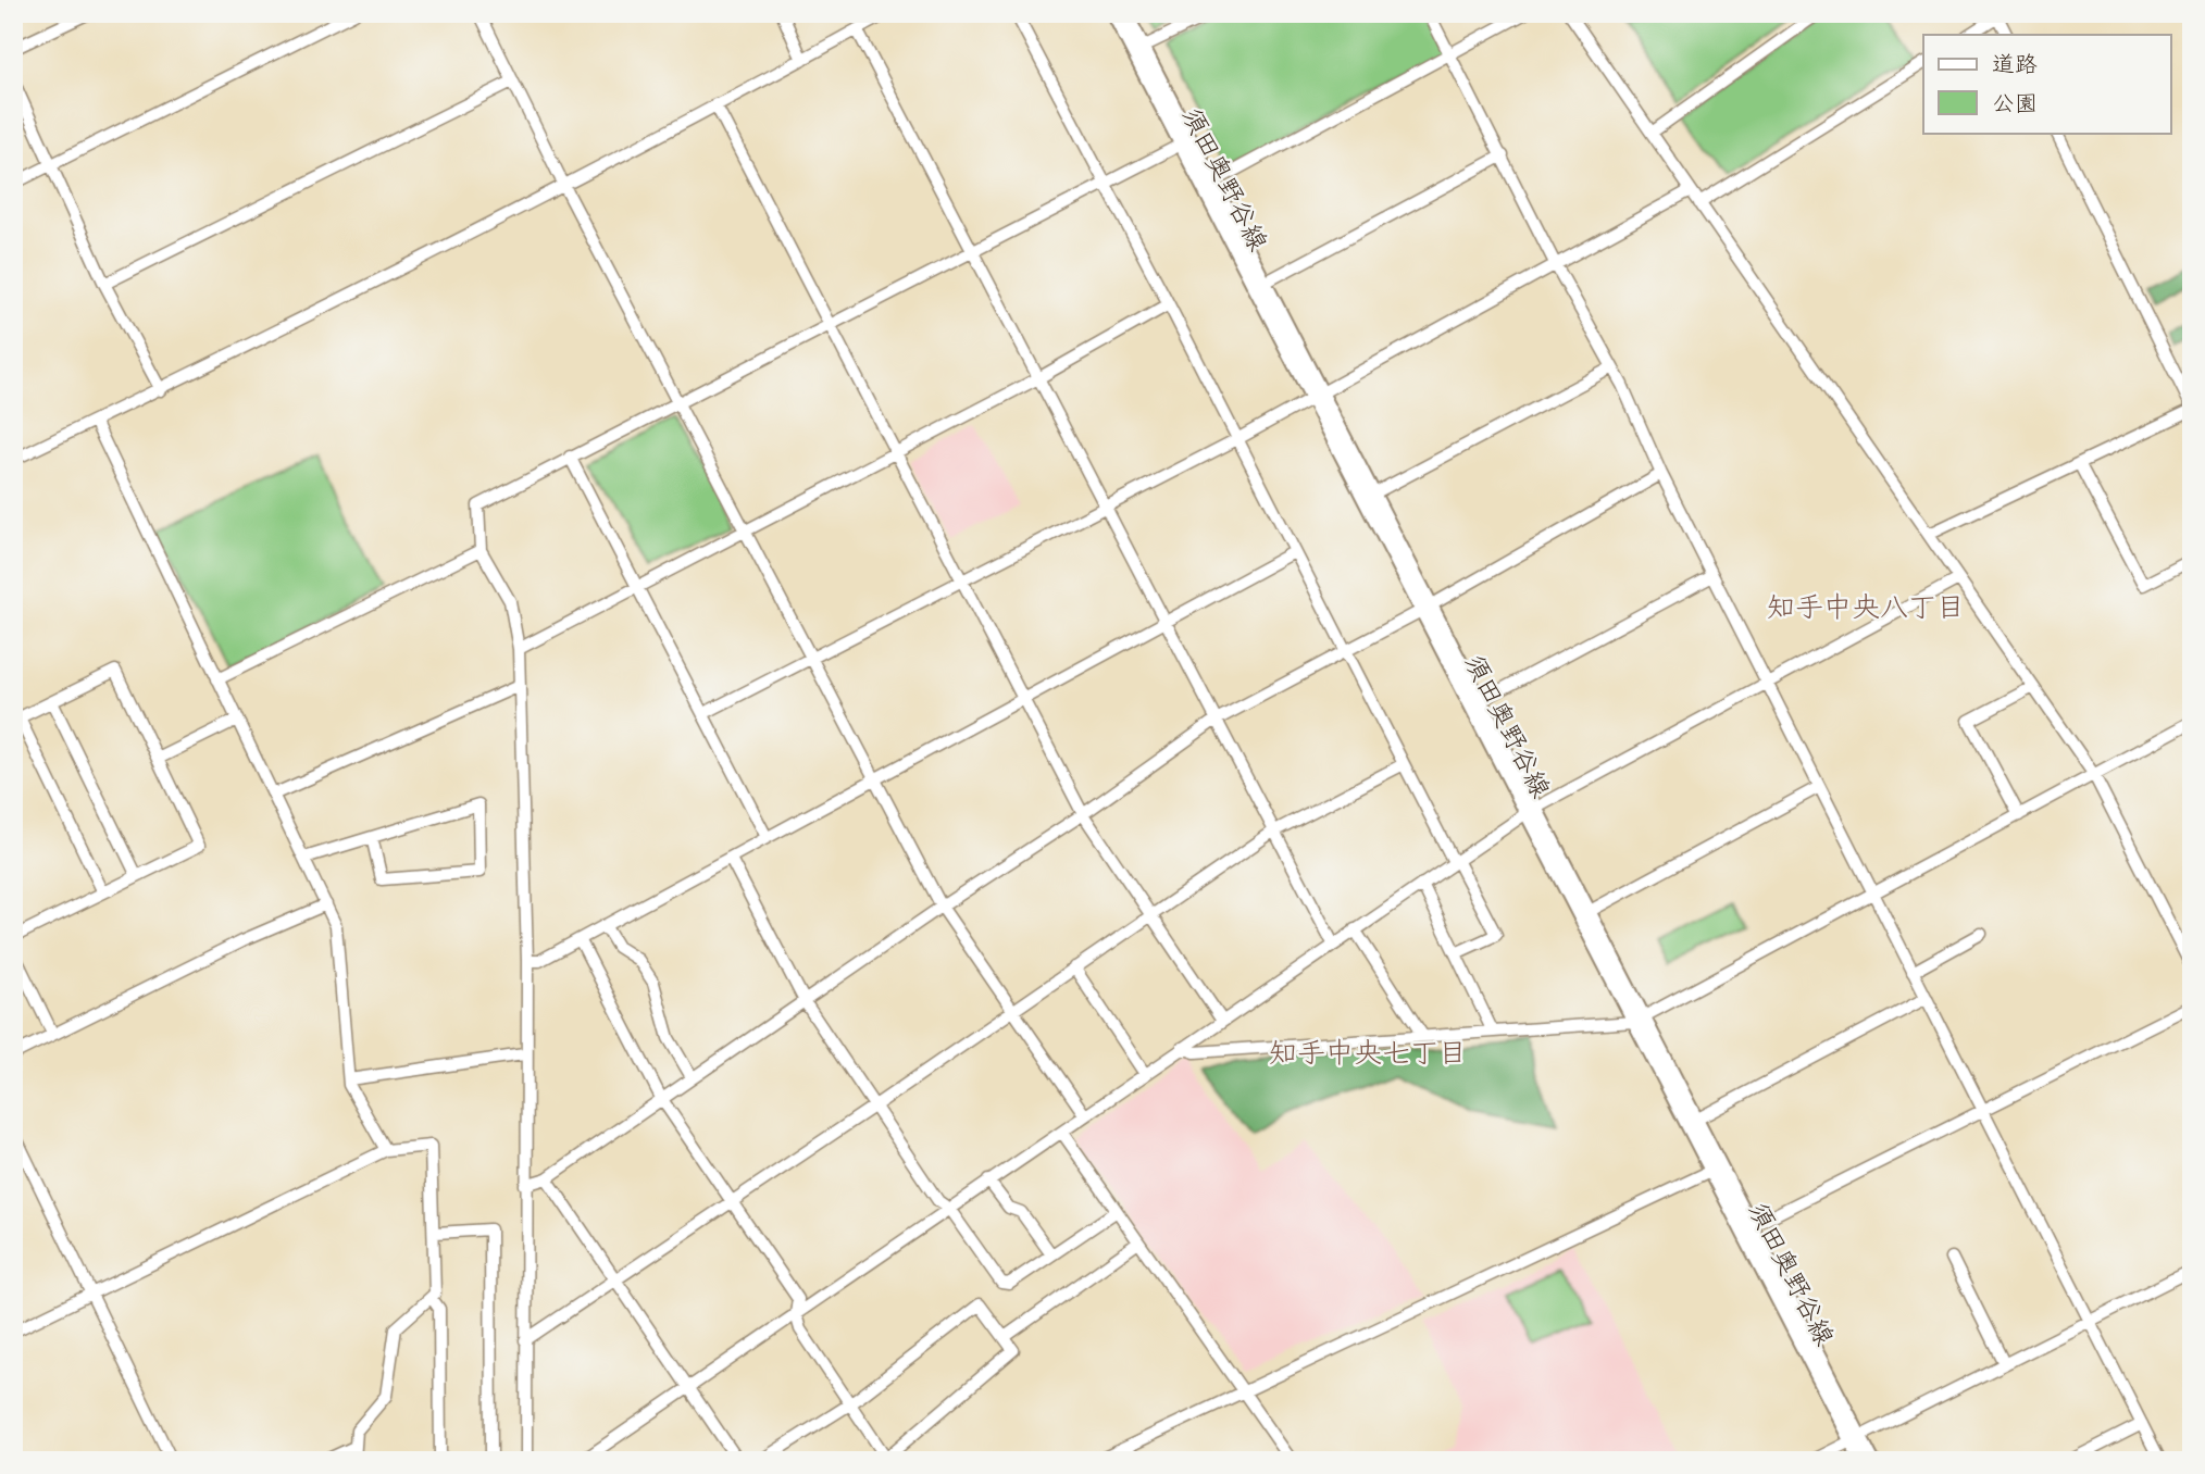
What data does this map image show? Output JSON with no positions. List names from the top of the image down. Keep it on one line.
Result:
{"streets":{"main road":["須田奥野谷線"]},"districts":["知手中央八丁目","知手中央七丁目"],"legend":["道路","公園"]}
